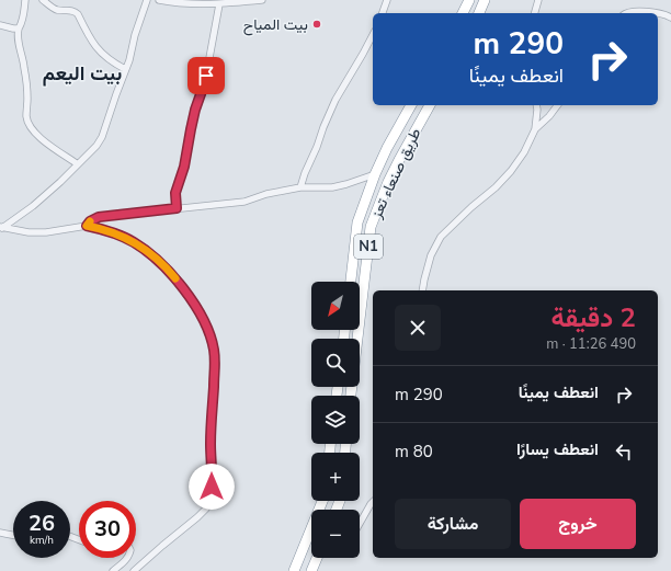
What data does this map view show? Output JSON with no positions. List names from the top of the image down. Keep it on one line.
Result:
{"streets":{"highway":["طريق صنعاء تعز","N1"]},"districts":["بيت اليعم"],"places":["بيت المياح"],"north":"bottom left","page":{"turn":["290 m","انعطف يمينًا"],"map_buttons":["+","−"],"heading":["2 دقيقة","490 m · 11:26"],"list":[{"name":"انعطف يمينًا","value":"290 m"},{"name":"انعطف يسارًا","value":"80 m"}],"buttons":["خروج","مشاركة"],"speed":"26 km/h","limit":"30"}}
